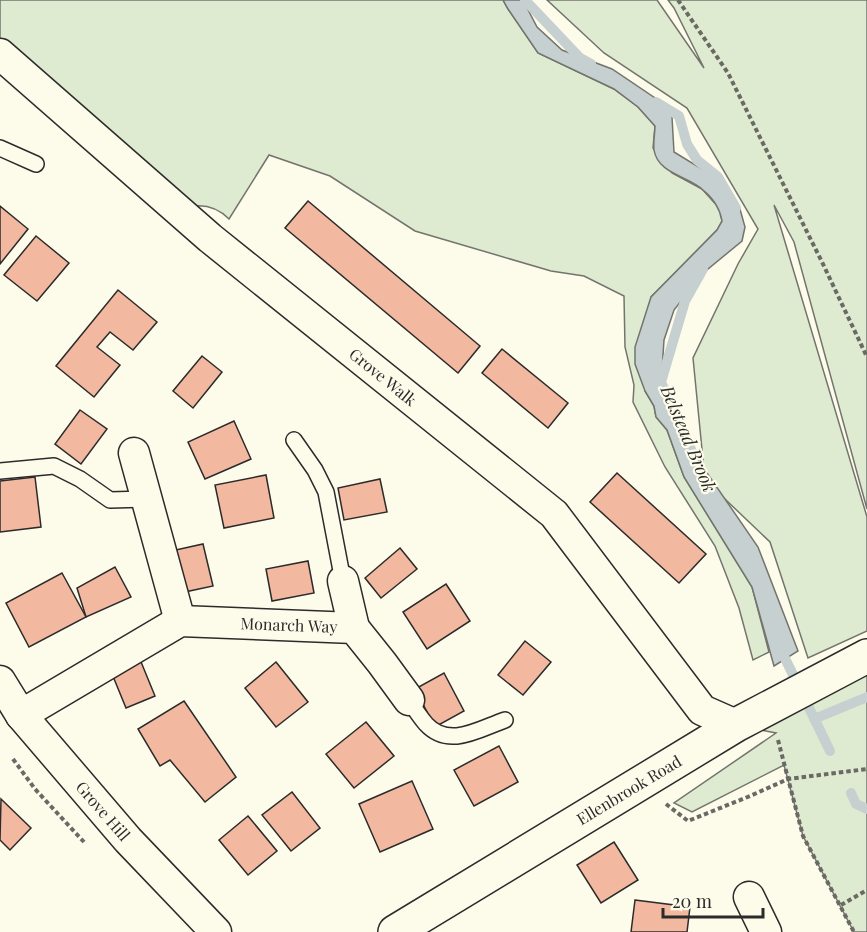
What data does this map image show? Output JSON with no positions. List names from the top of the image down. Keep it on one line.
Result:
{"streets":{"street":["Grove Walk","Monarch Way","Ellenbrook Road","Grove Hill"]},"crossings":[["Grove Walk","Ellenbrook Road"]],"water":["Belstead Brook"],"scale_bar":"20 m"}
